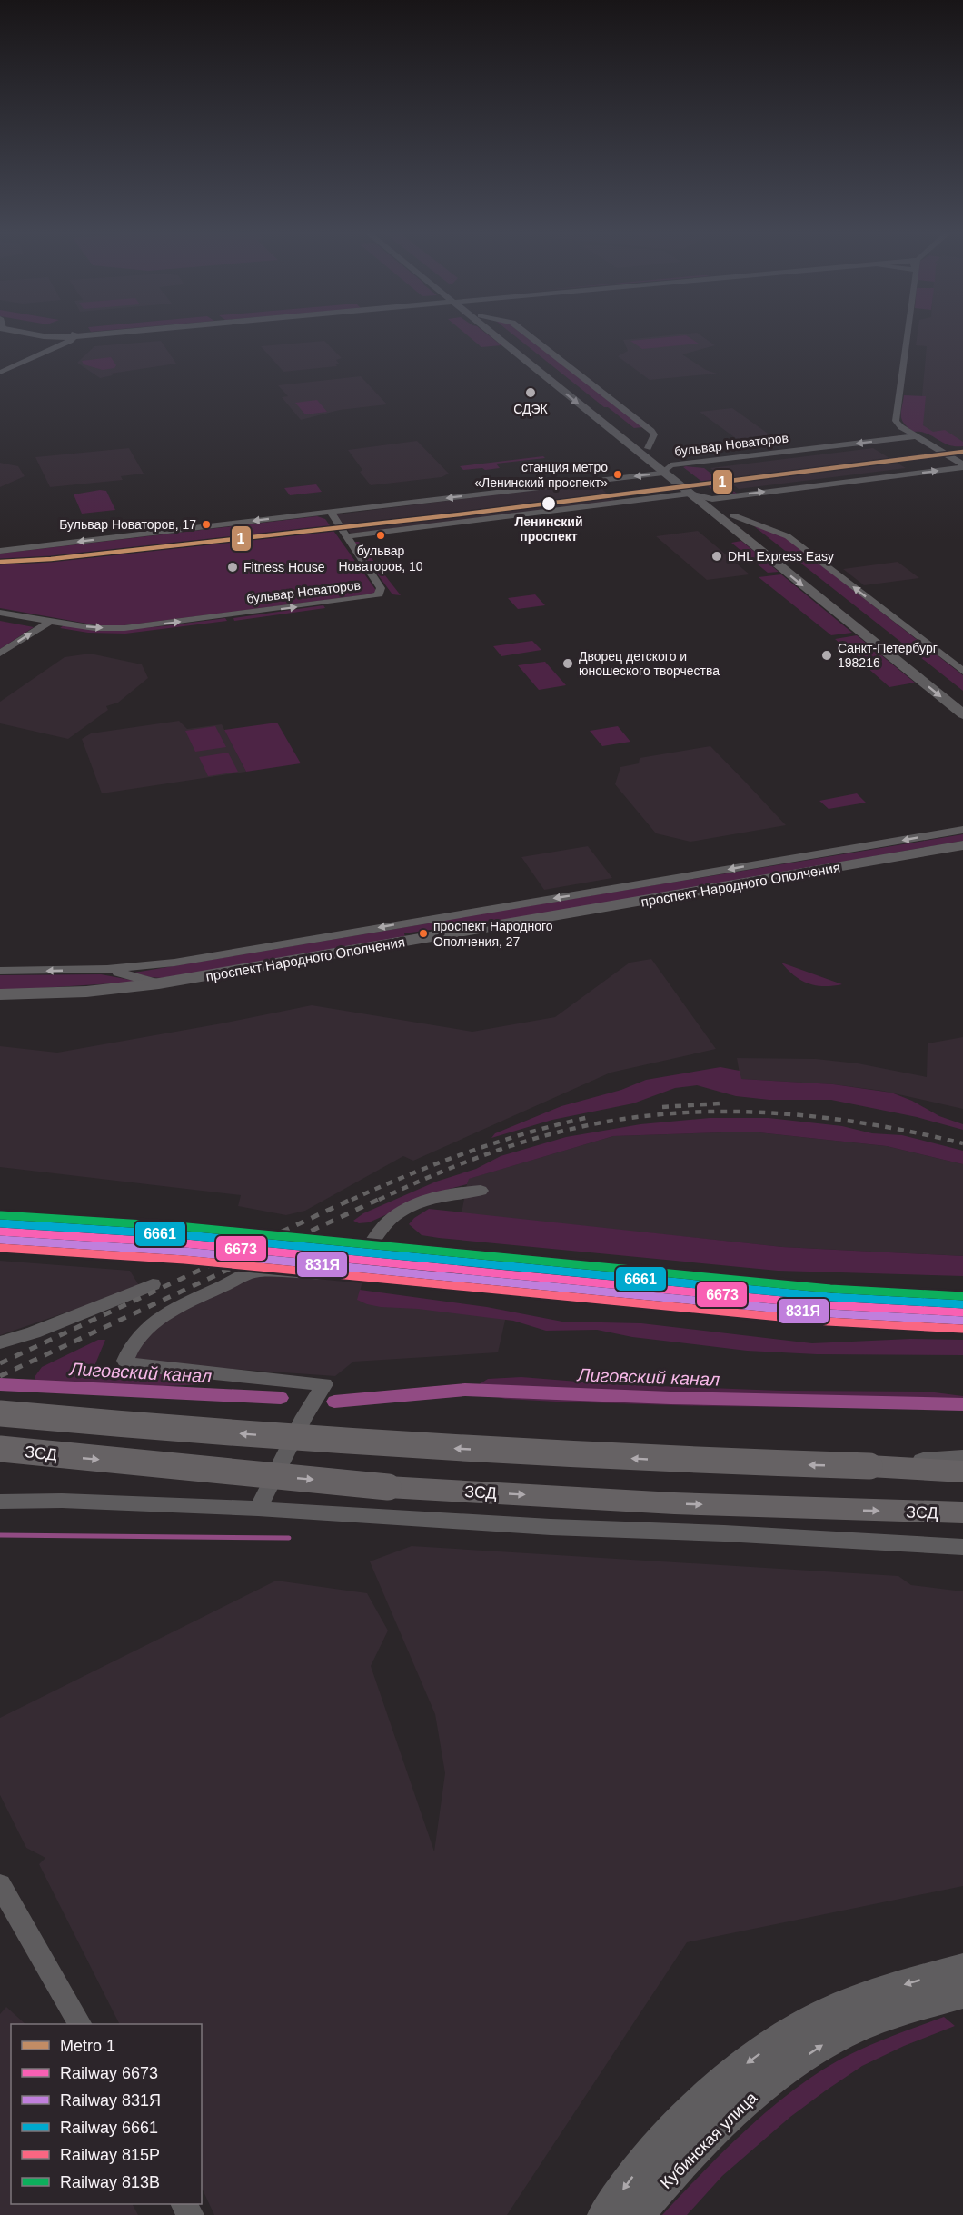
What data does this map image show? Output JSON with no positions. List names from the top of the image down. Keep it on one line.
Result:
{"streets":{"highway":["ЗСД"],"main road":["проспект Народного Ополчения","Кубинская улица"],"street":["бульвар Новаторов"]},"water":["Лиговский канал"],"places":["СДЭК","станция метро «Ленинский проспект»","Ленинский проспект","Бульвар Новаторов, 17","бульвар Новаторов, 10","DHL Express Easy","Fitness House","Санкт-Петербург 198216","Дворец детского и юношеского творчества","проспект Народного Ополчения, 27"],"lines":["metro line 1","rail line 813В","rail line 6661","rail line 6673","rail line 831Я","rail line 815Р"],"legend":["Metro 1","Railway 6673","Railway 831Я","Railway 6661","Railway 815Р","Railway 813В"]}
